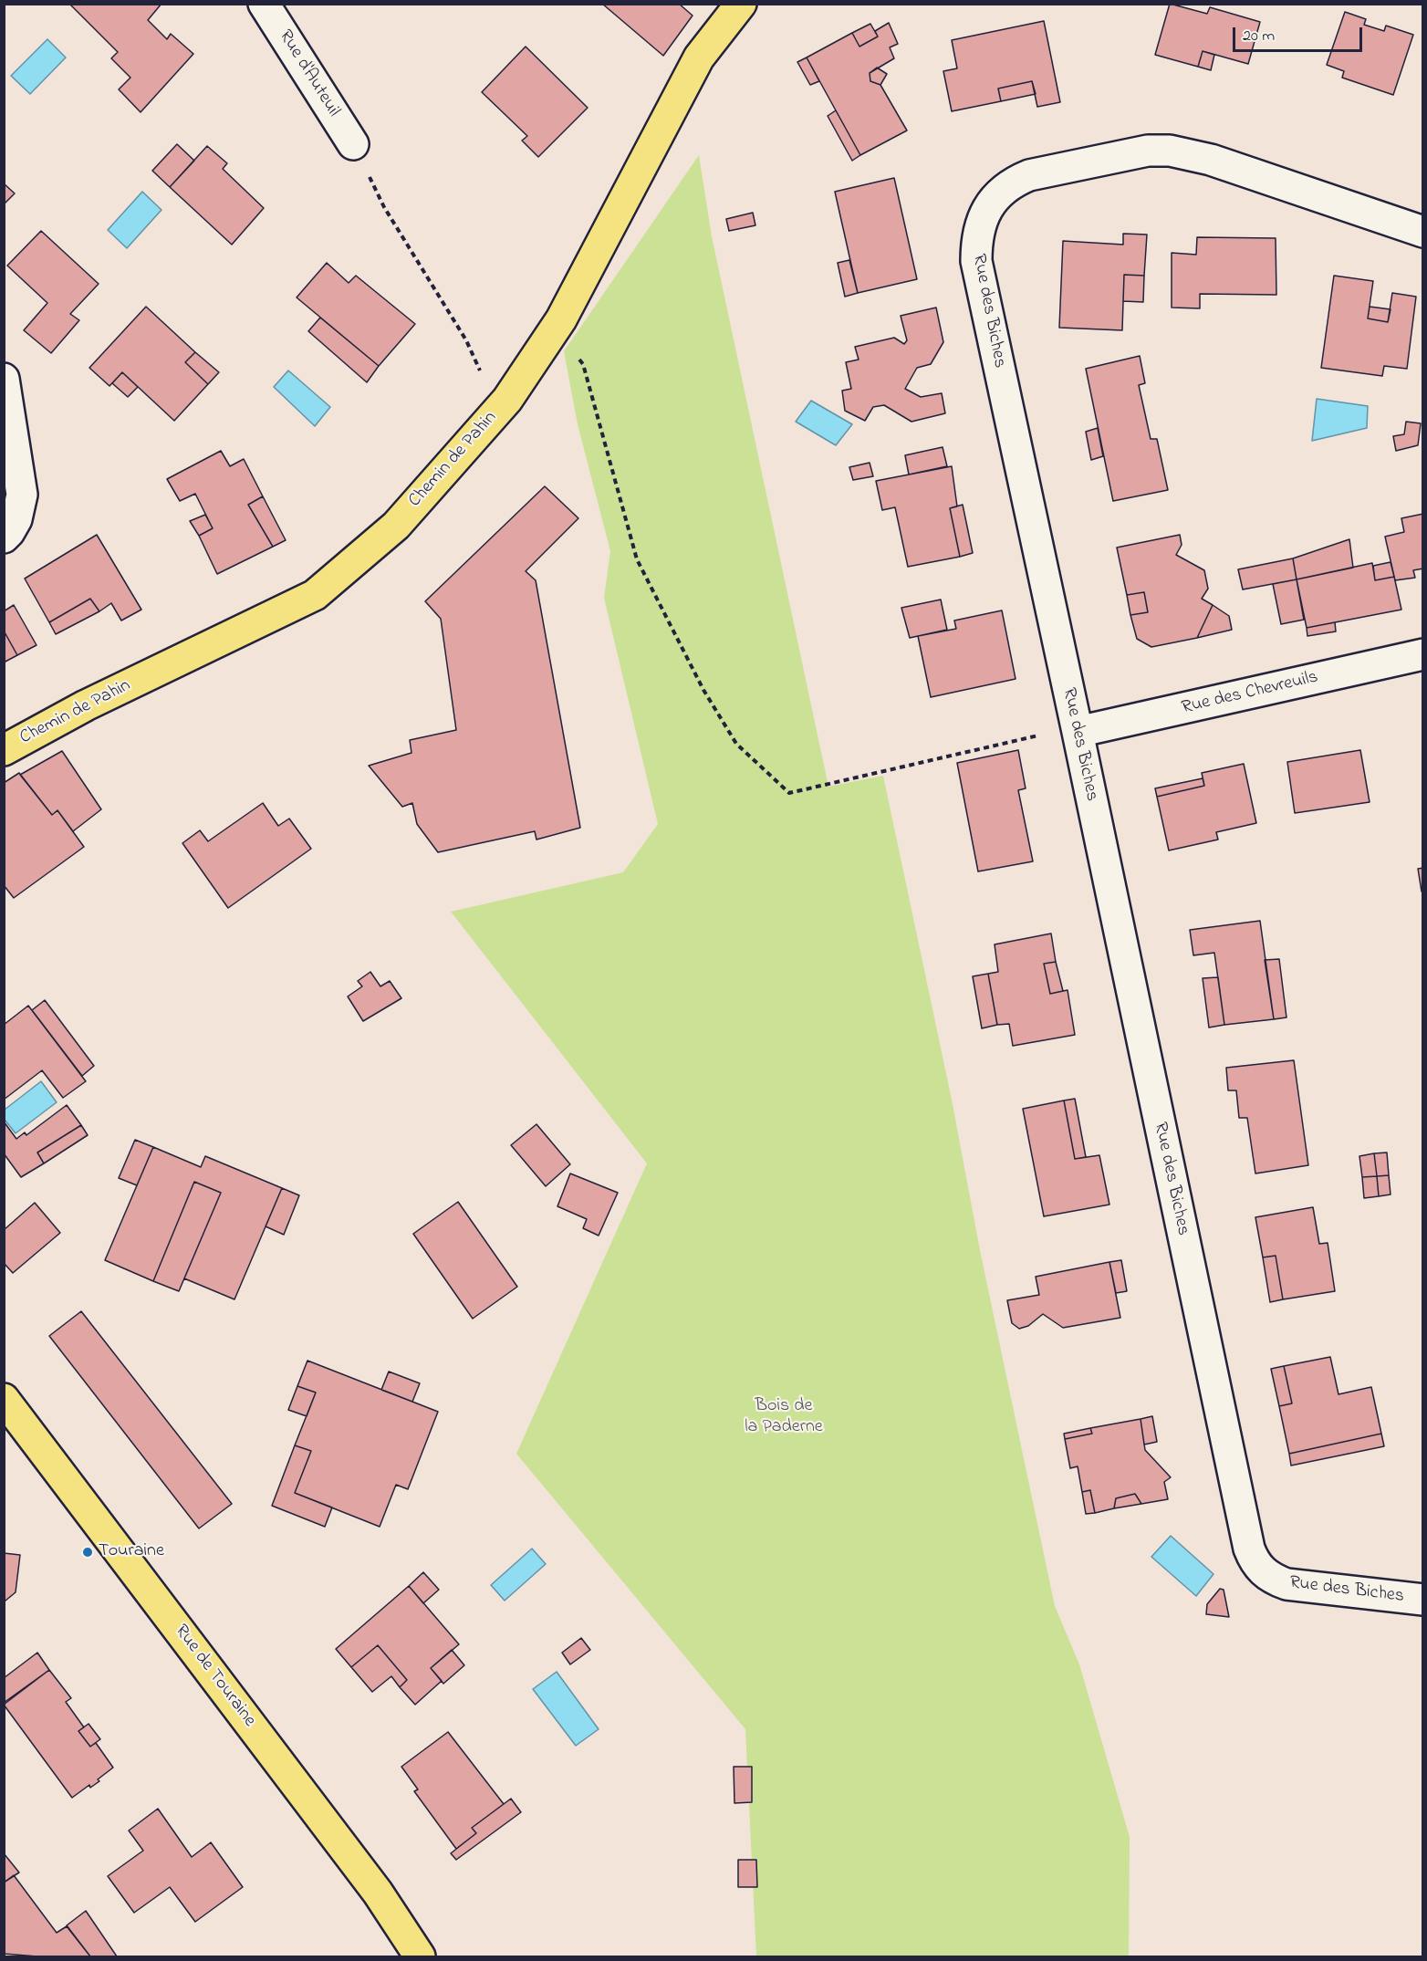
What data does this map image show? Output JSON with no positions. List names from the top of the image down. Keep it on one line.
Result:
{"streets":{"main road":["Chemin de Pahin","Rue de Touraine"],"street":["Rue d'Auteuil","Rue des Biches","Rue des Chevreuils"]},"crossings":[["Rue des Biches","Rue des Chevreuils"]],"parks":["Bois de la Paderne"],"places":["Touraine"],"scale_bar":"20 m"}
